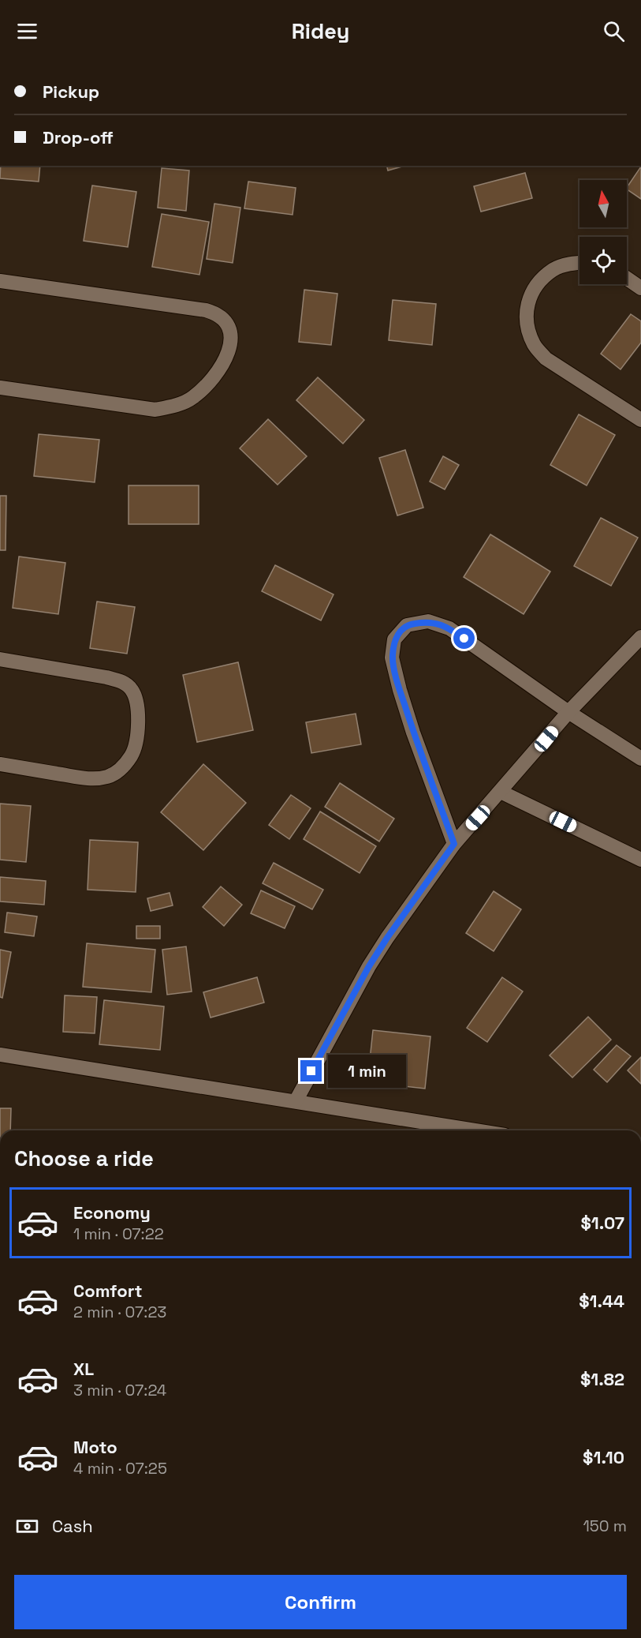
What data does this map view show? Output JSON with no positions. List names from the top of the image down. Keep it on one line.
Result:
{"north":"top","page":{"header":"Ridey","banner":["Pickup","Drop-off"],"bubble":"1 min","heading":"Choose a ride","list":[{"name":"Economy","note":"1 min · 07:22","value":"$1.07"},{"name":"Comfort","note":"2 min · 07:23","value":"$1.44"},{"name":"XL","note":"3 min · 07:24","value":"$1.82"},{"name":"Moto","note":"4 min · 07:25","value":"$1.10"}],"pay":["Cash","150 m"],"buttons":"Confirm"}}
